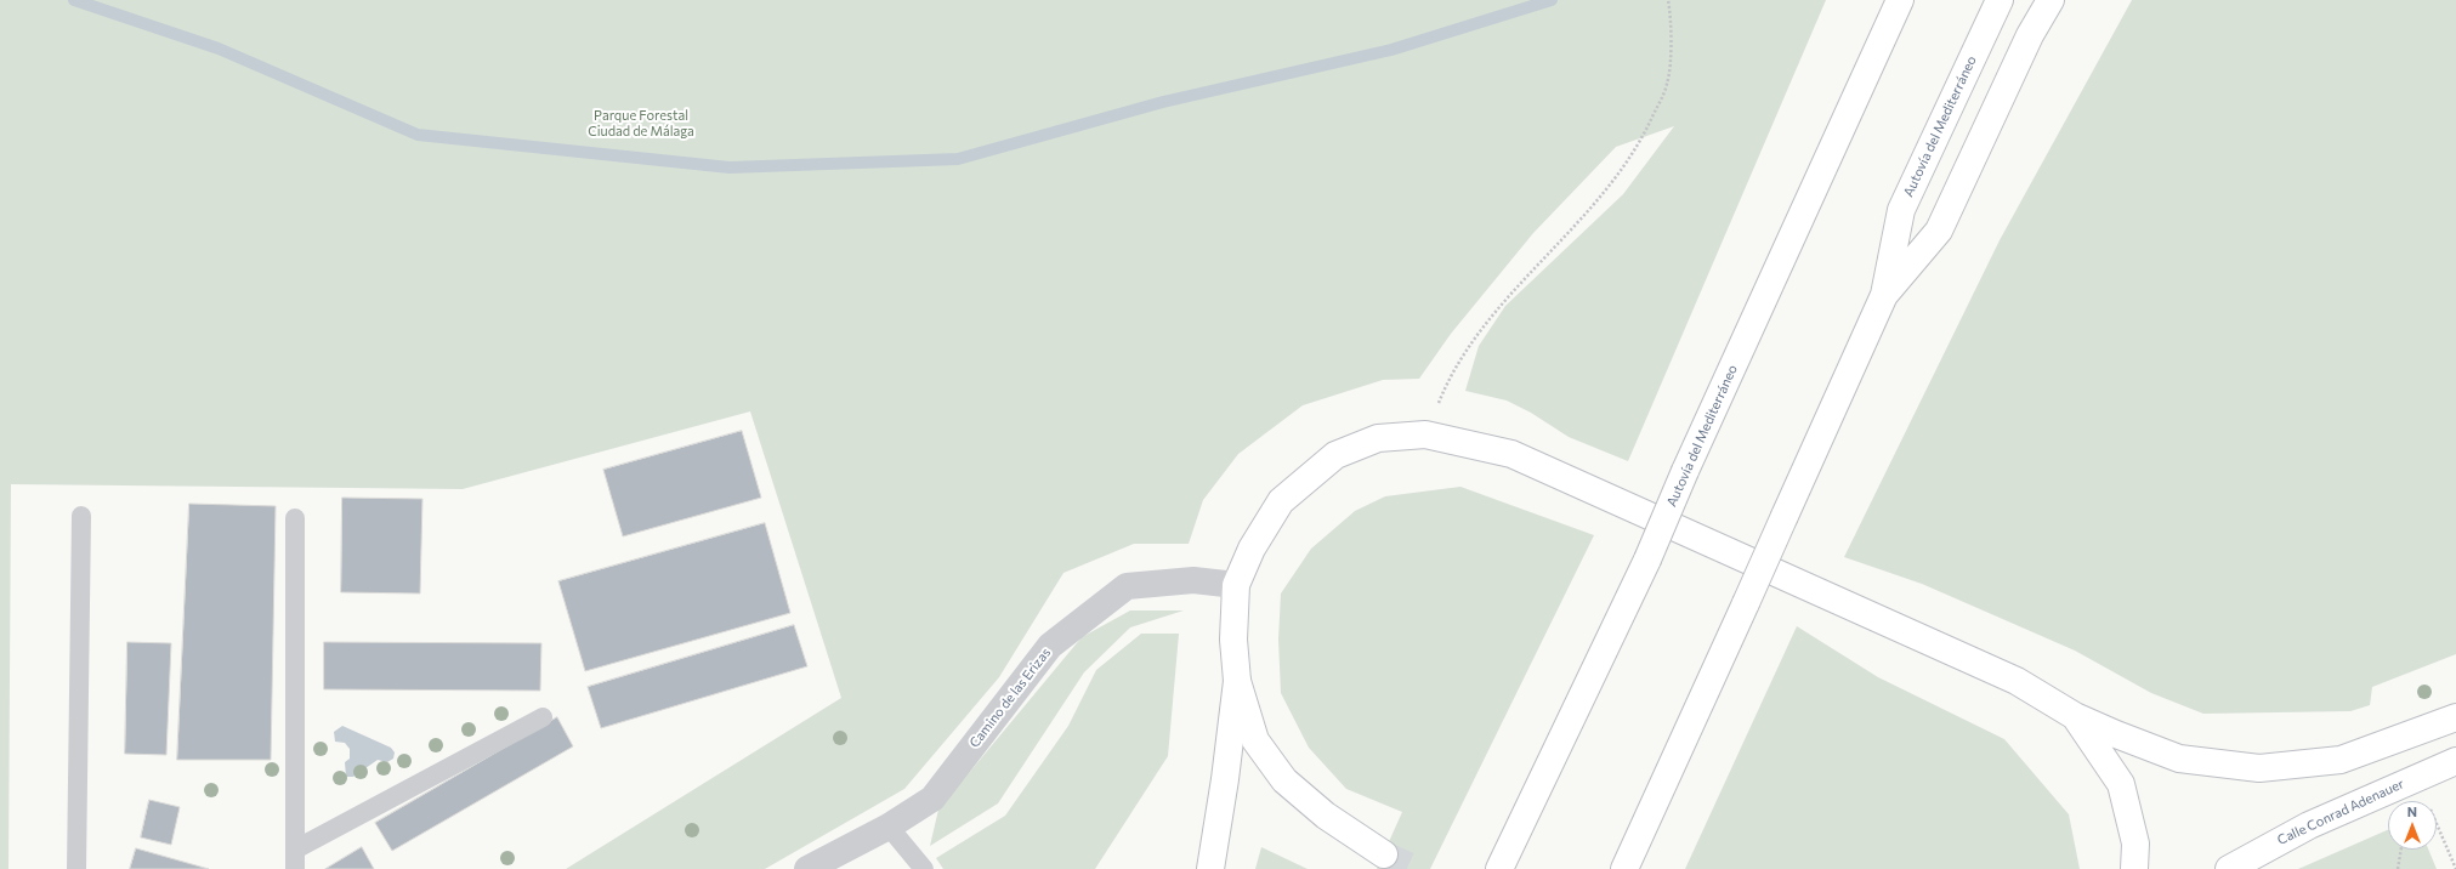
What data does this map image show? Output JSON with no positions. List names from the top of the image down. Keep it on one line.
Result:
{"streets":{"main road":["Autovía del Mediterráneo","Calle Conrad Adenauer"],"street":["Camino de las Erizas"]},"parks":["Parque Forestal Ciudad de Málaga"],"north":"top"}
